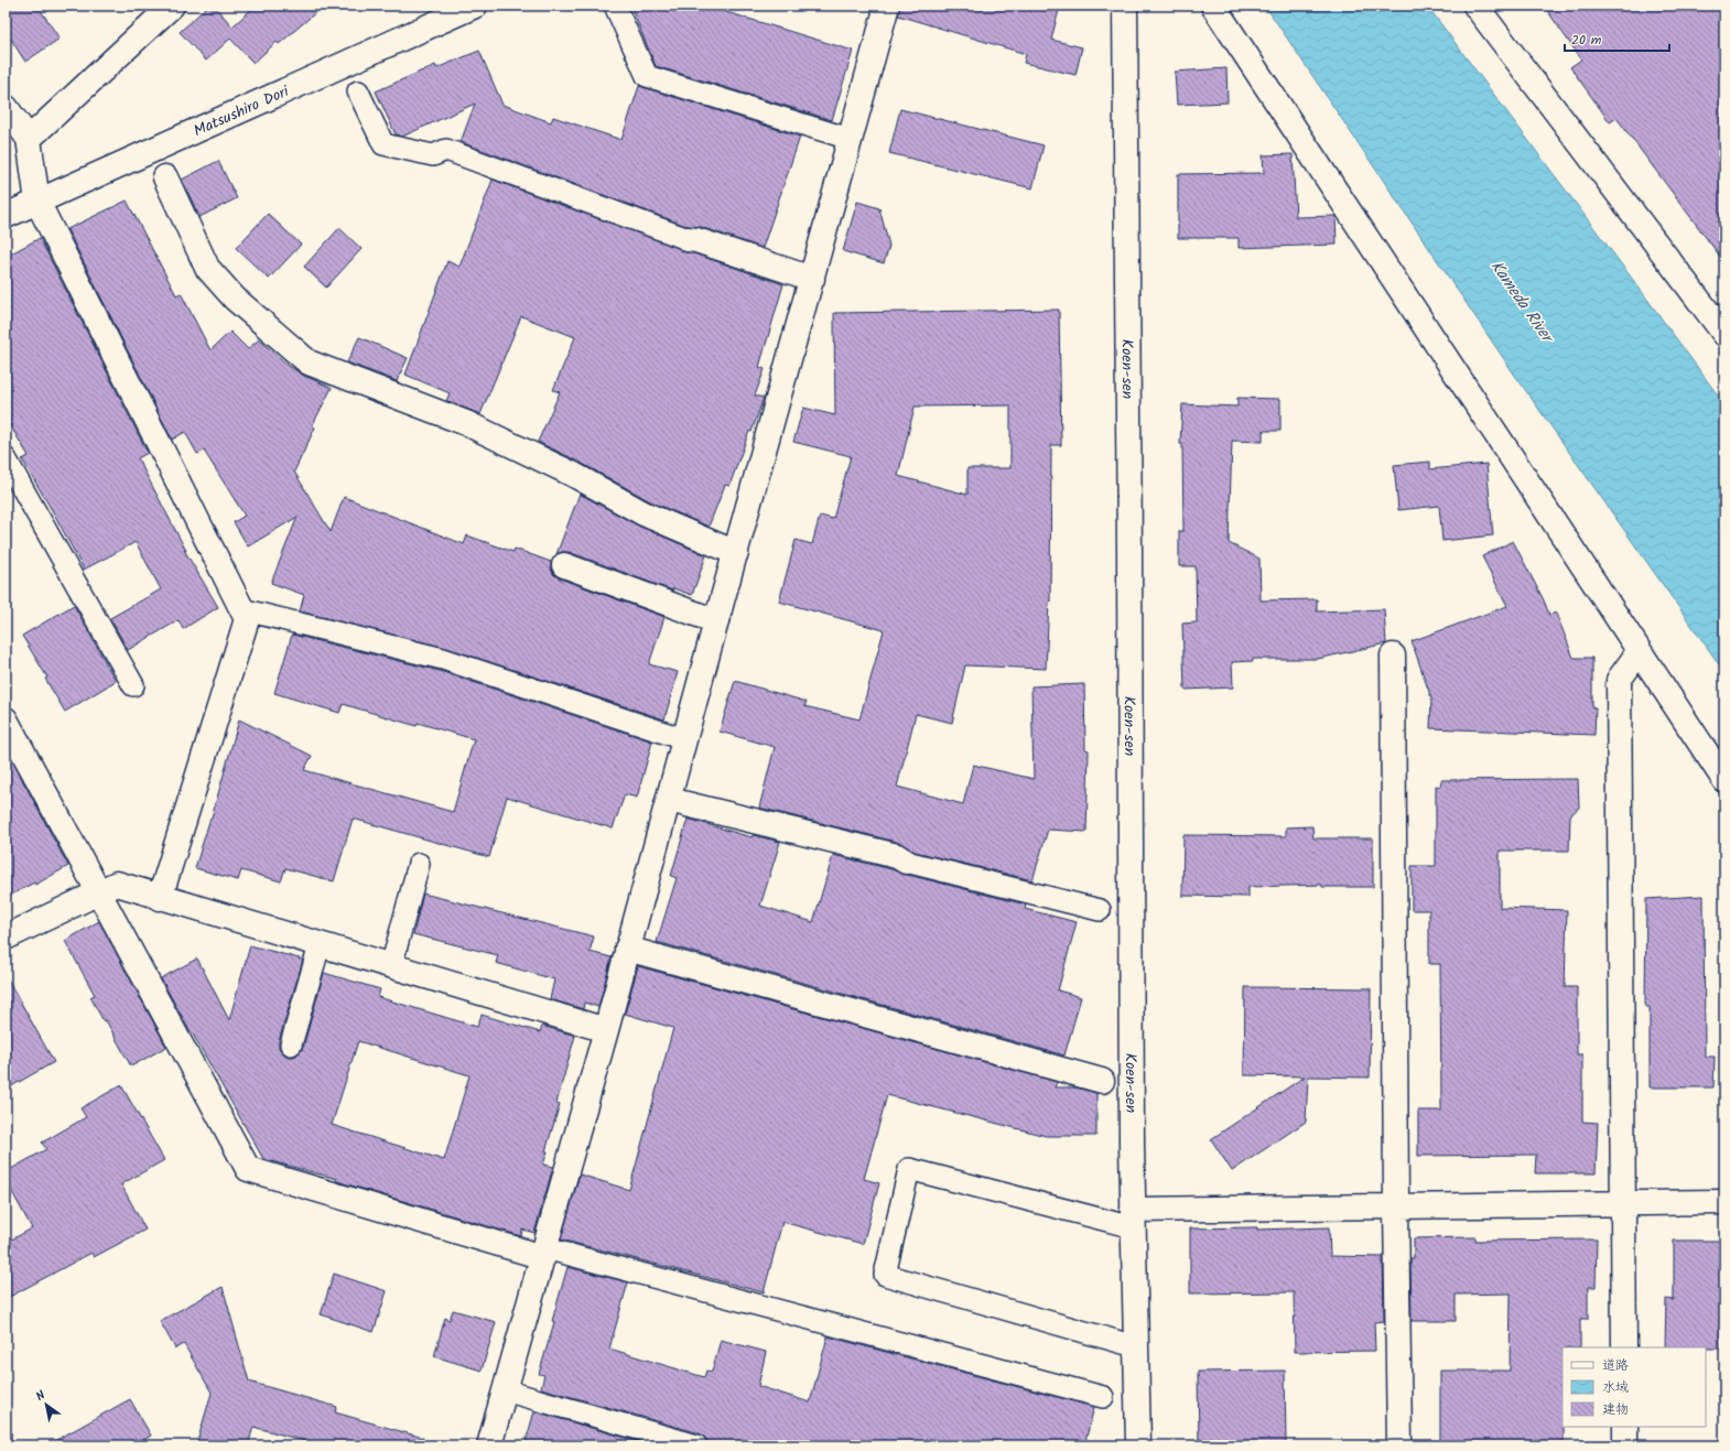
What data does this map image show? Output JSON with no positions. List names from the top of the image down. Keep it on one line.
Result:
{"streets":{"street":["Matsushiro Dori","Koen-sen"]},"water":["Kameda River"],"legend":["道路","水域","建物"],"scale_bar":"20 m","north":"top left"}
